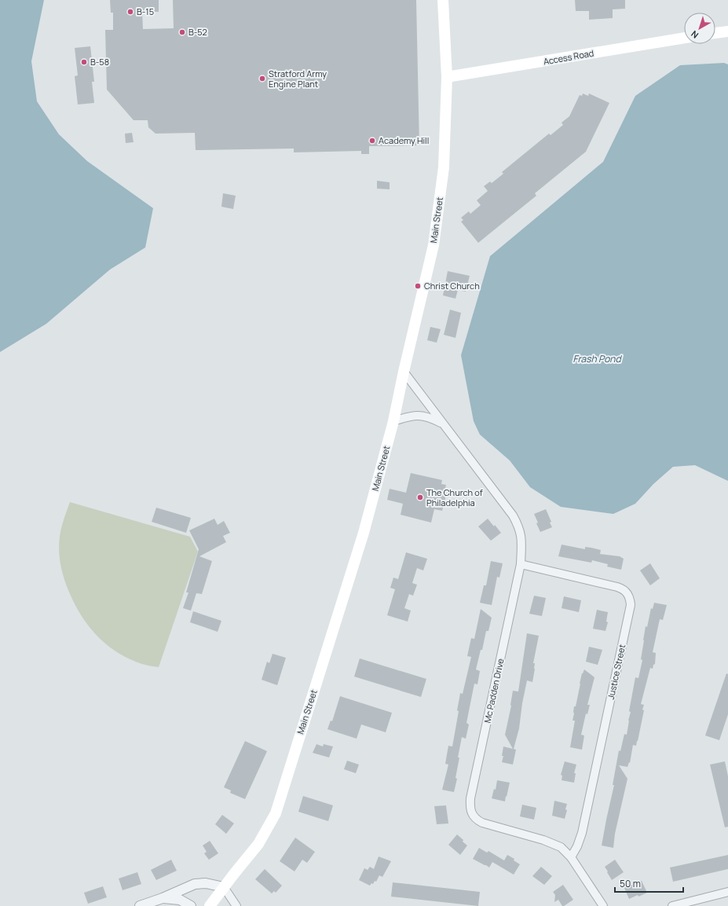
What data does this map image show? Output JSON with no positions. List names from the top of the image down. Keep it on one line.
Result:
{"streets":{"main road":["Access Road","Main Street"],"street":["Justice Street","Mc Padden Drive"]},"crossings":[["Access Road","Main Street"],["Main Street","Mc Padden Drive"],["Justice Street","Mc Padden Drive"]],"water":["Frash Pond"],"places":["B-15","B-52","B-58","Stratford Army Engine Plant","Academy Hill","Christ Church","The Church of Philadelphia"],"scale_bar":"50 m","north":"bottom left"}
